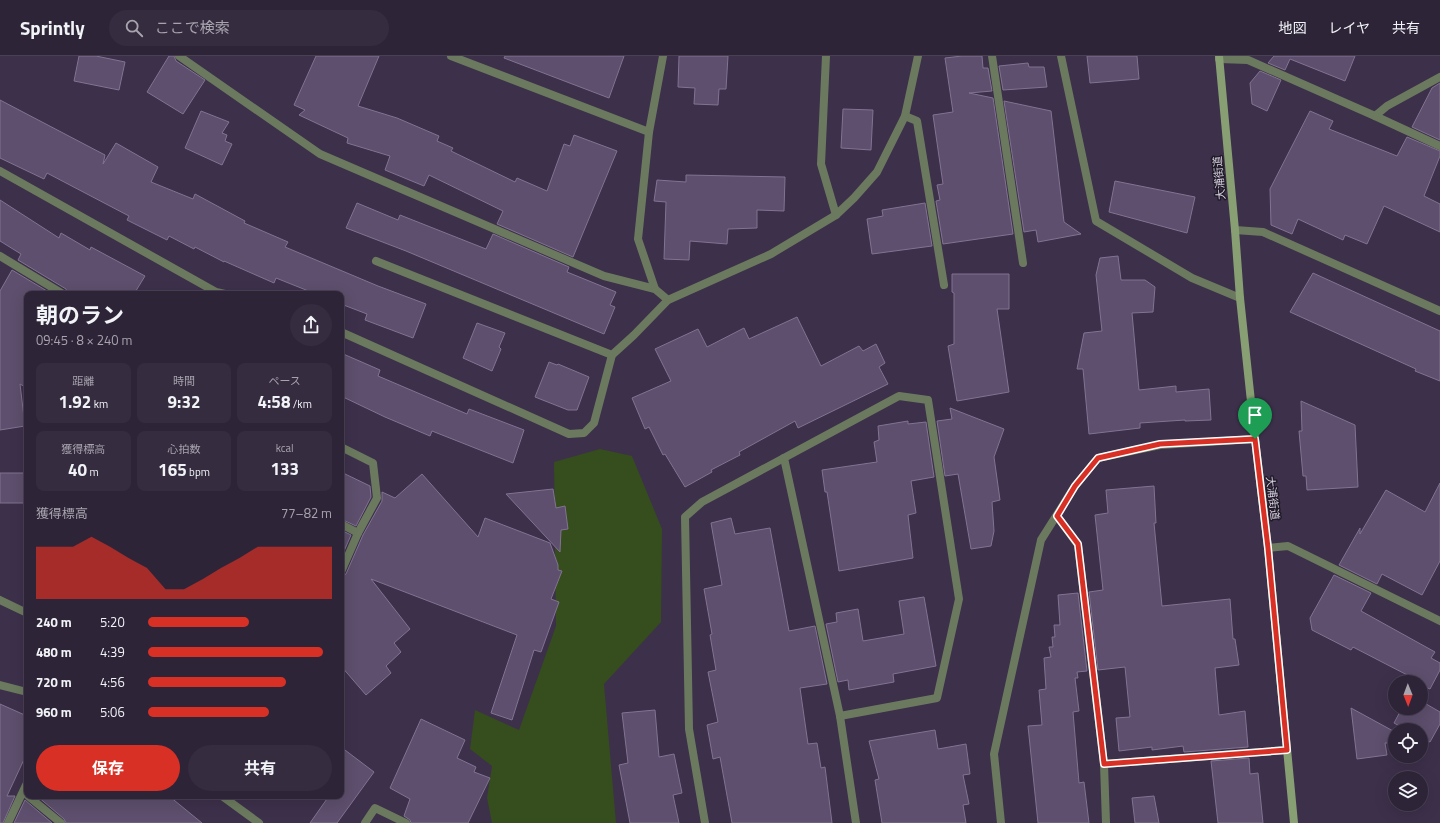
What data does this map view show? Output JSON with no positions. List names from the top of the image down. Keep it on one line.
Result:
{"streets":{"street":["大浦街道"]},"north":"bottom","page":{"header":"Sprintly","search":"ここで検索","nav":["地図","レイヤ","共有"],"heading":["朝のラン","09:45 · 8 × 240 m"],"stats":[["距離","1.92 km"],["時間","9:32"],["ペース","4:58 /km"],["獲得標高","40 m"],["心拍数","165 bpm"],["kcal","133"]],"chart":["獲得標高","77–82 m"],"list":[{"name":"240 m","note":"5:20"},{"name":"480 m","note":"4:39"},{"name":"720 m","note":"4:56"},{"name":"960 m","note":"5:06"}],"buttons":["保存","共有"]}}
